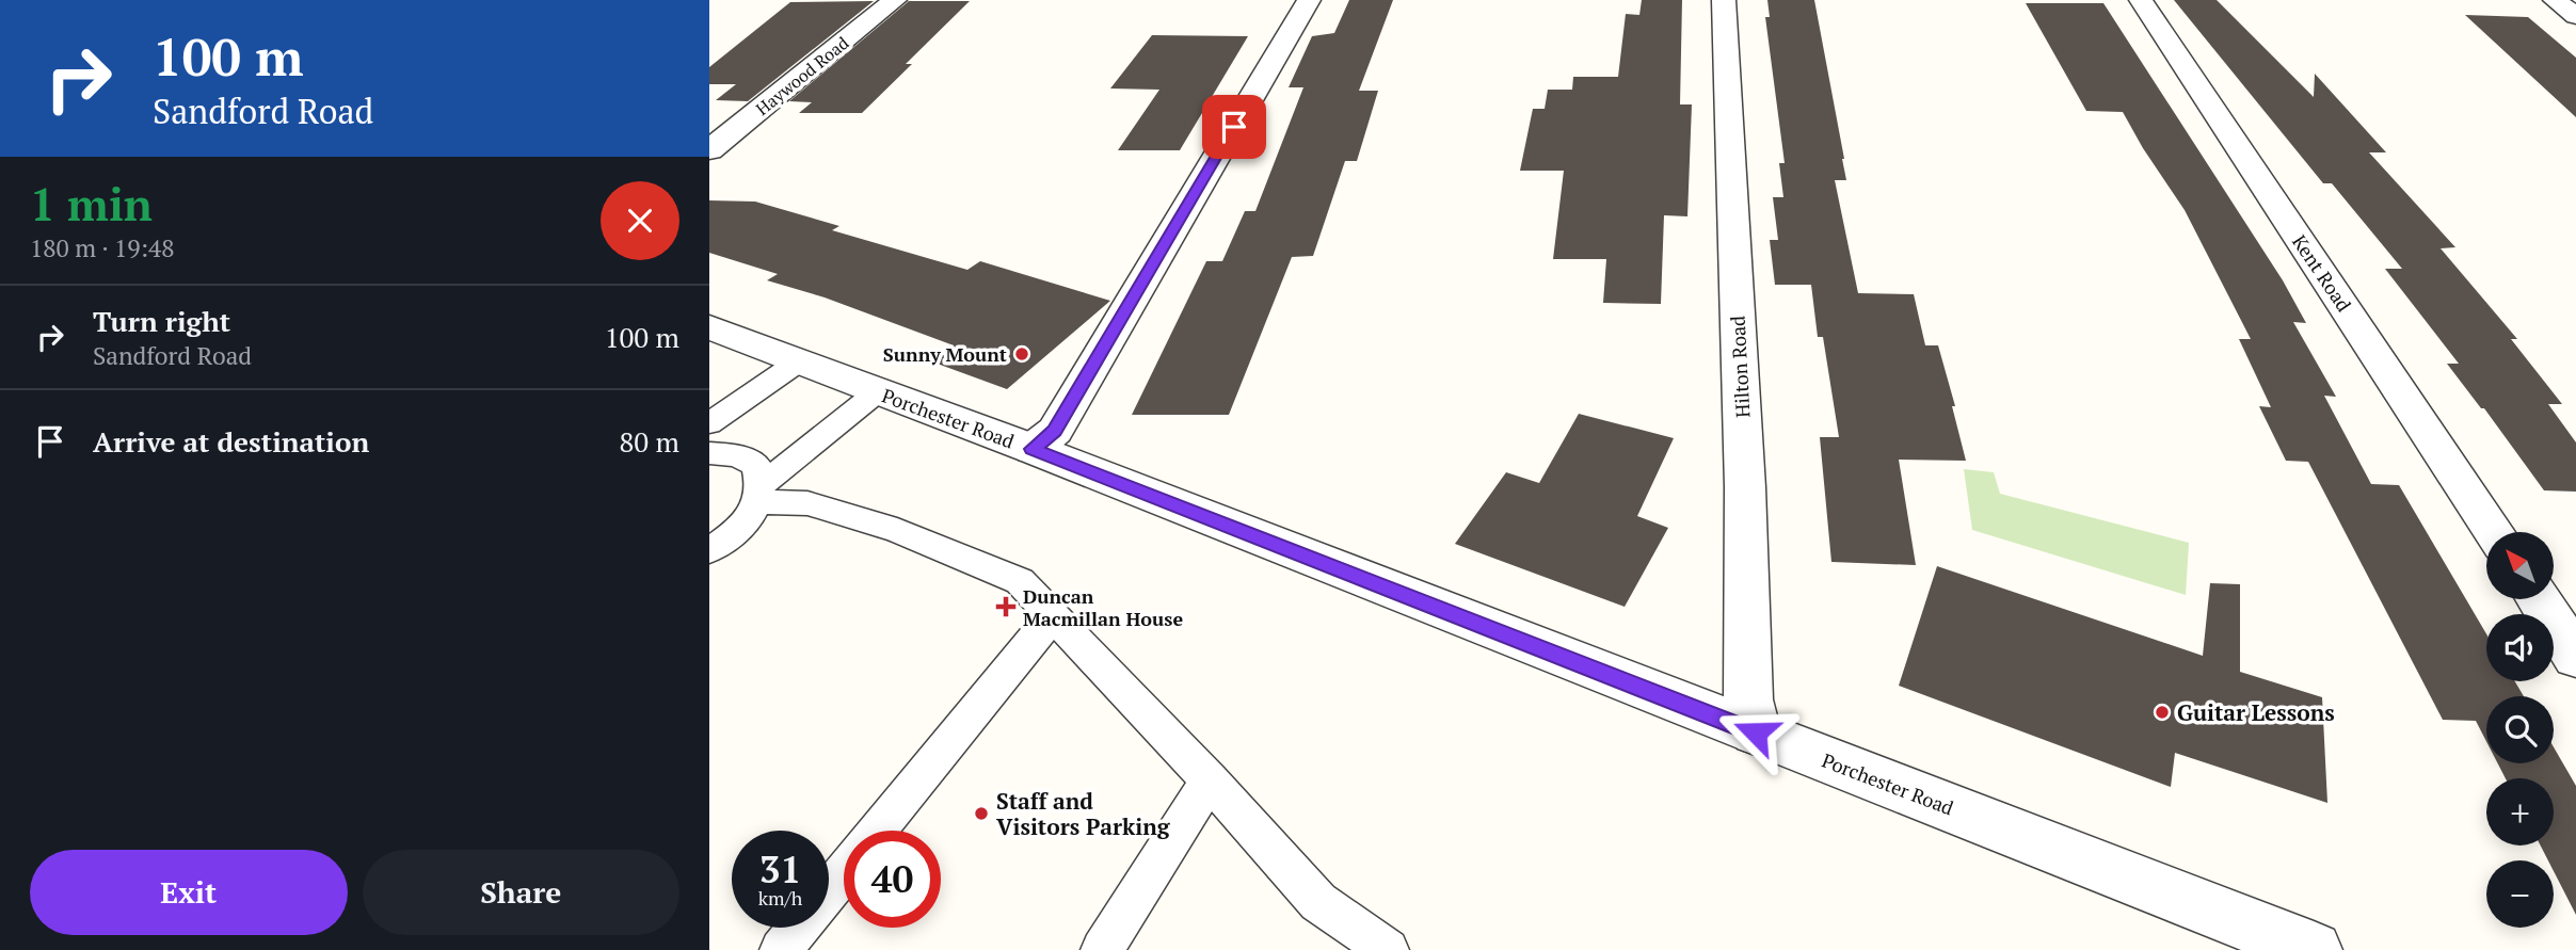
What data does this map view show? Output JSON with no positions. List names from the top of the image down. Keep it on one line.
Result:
{"streets":{"street":["Haywood Road","Kent Road","Hilton Road","Porchester Road"]},"crossings":[["Hilton Road","Porchester Road"]],"places":{"other":["Sunny Mount","Guitar Lessons","Staff and Visitors Parking"],"health":["Duncan Macmillan House"]},"north":"top left","page":{"turn":["100 m","Sandford Road"],"heading":["1 min","180 m · 19:48"],"list":[{"name":"Turn right","note":"Sandford Road","value":"100 m"},{"name":"Arrive at destination","value":"80 m"}],"map_buttons":["+","−"],"speed":"31 km/h","limit":"40","buttons":["Exit","Share"]}}
